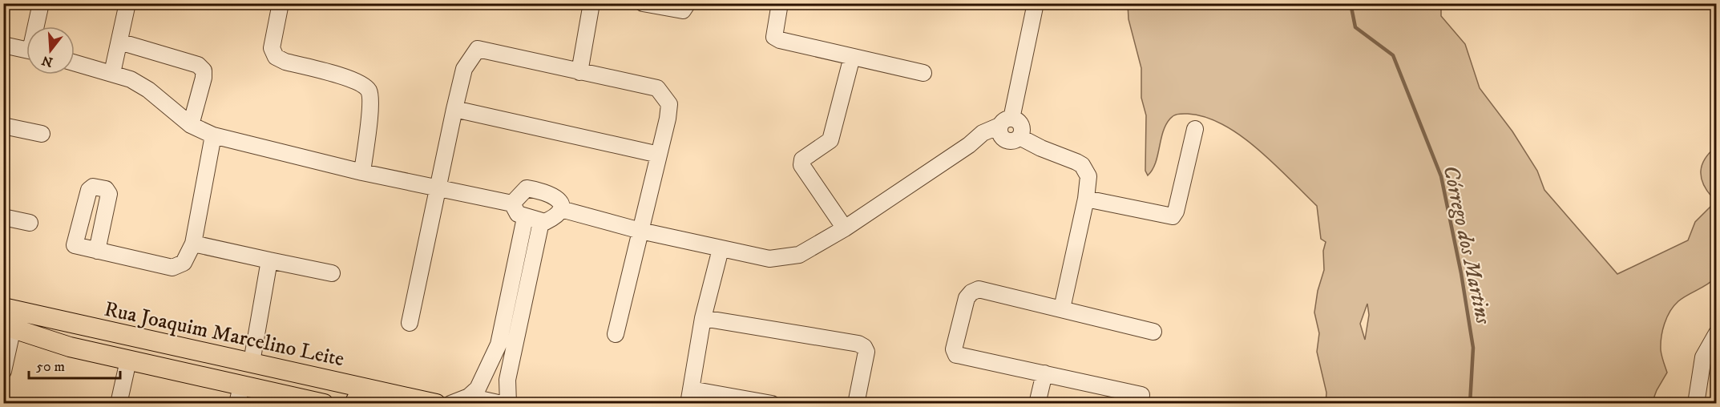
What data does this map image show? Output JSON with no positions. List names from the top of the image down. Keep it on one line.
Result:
{"streets":{"main road":["Rua Joaquim Marcelino Leite"]},"water":["Córrego dos Martins"],"scale_bar":"50 m","north":"bottom"}
